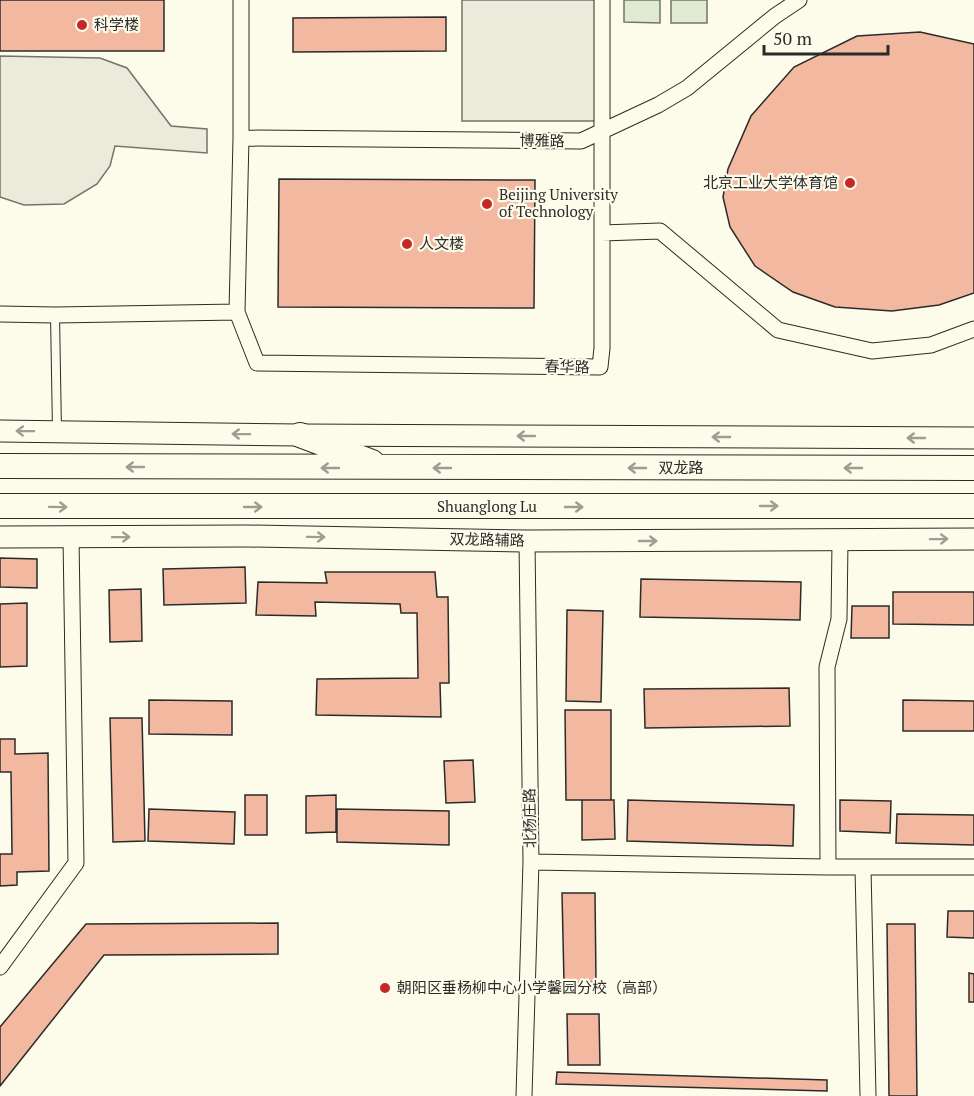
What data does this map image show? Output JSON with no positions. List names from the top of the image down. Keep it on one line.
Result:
{"streets":{"main road":["双龙路","Shuanglong Lu","双龙路辅路"],"street":["博雅路","春华路","北杨庄路"]},"crossings":[["博雅路","春华路"],["双龙路辅路","北杨庄路"]],"places":["科学楼","北京工业大学体育馆","Beijing University of Technology","人文楼","朝阳区垂杨柳中心小学馨园分校（高部）"],"scale_bar":"50 m"}
